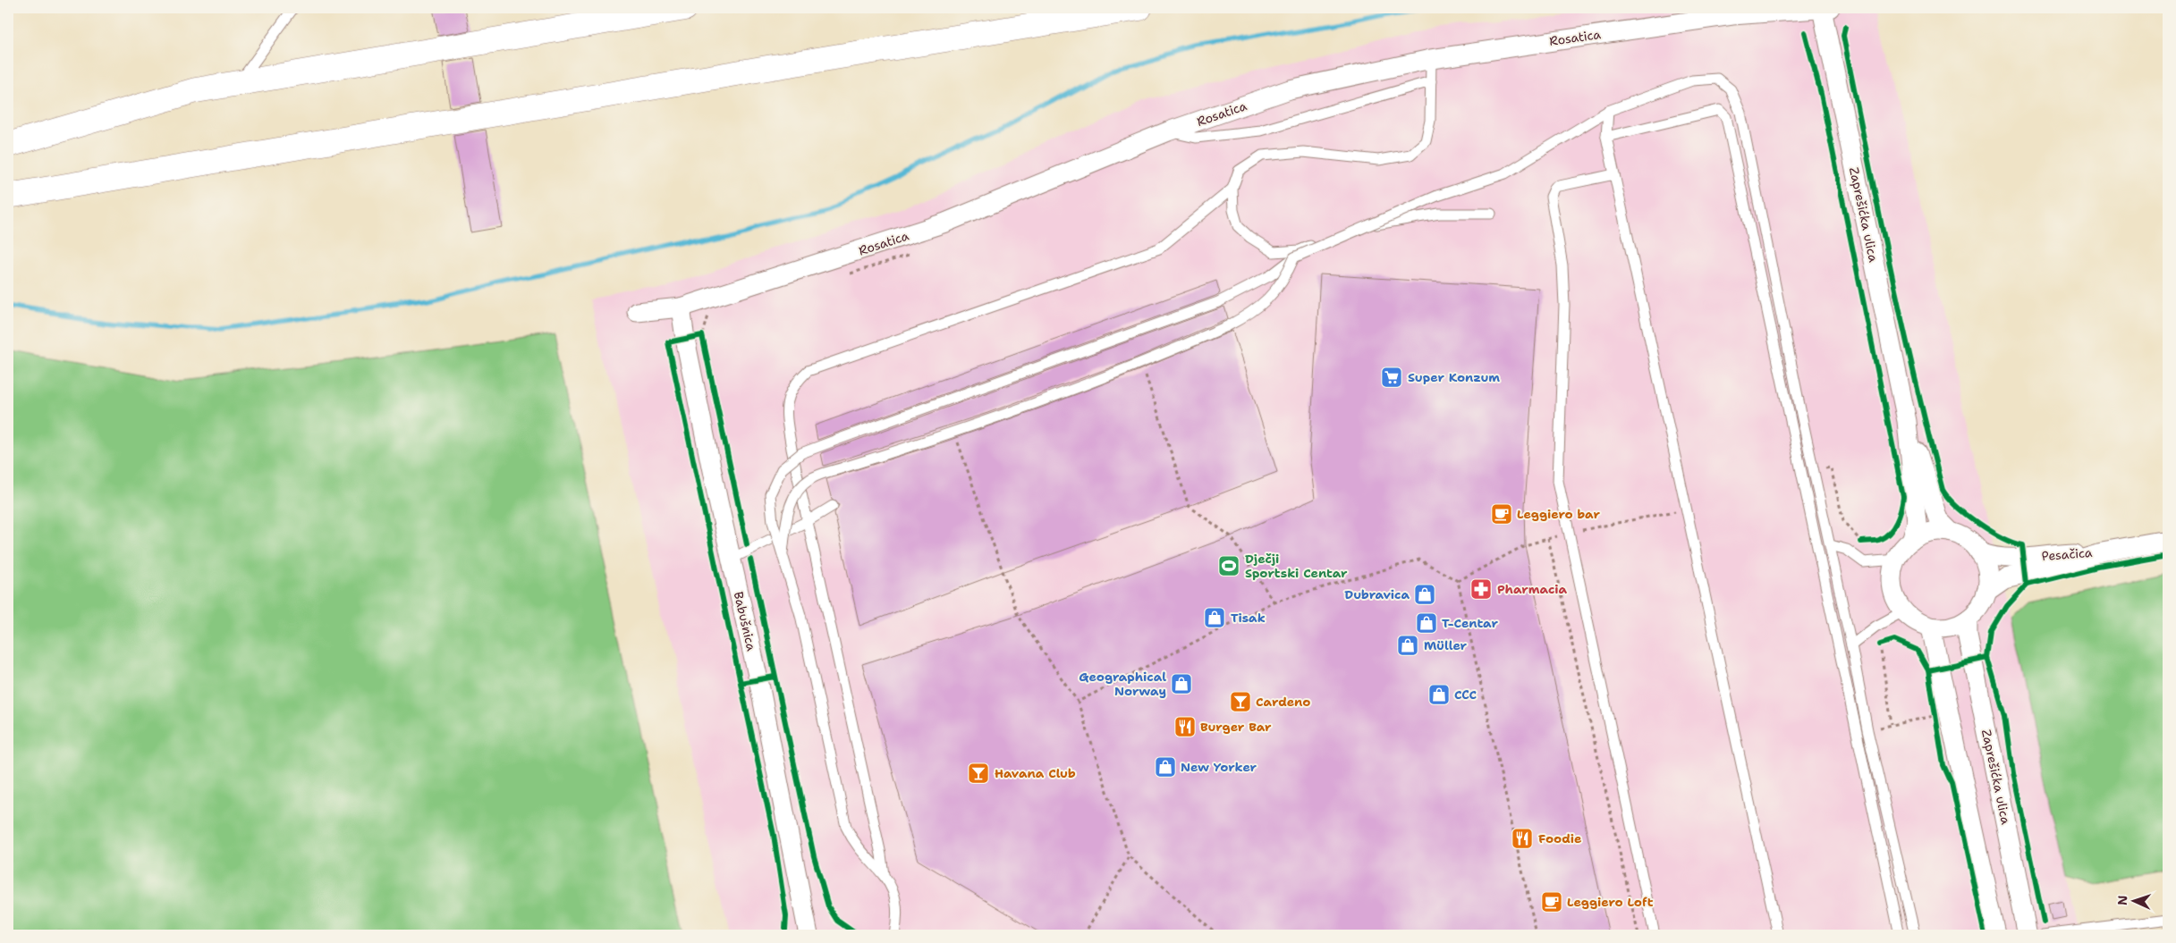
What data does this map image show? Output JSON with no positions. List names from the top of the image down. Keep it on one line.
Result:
{"streets":{"street":["Rosatica","Zaprešićka ulica","Pesačica","Babušnica"]},"crossings":[["Rosatica","Zaprešićka ulica"],["Rosatica","Babušnica"],["Zaprešićka ulica","Pesačica"]],"places":{"supermarket":["Super Konzum"],"cafe":["Leggiero bar","Leggiero Loft"],"sports":["Dječji Sportski Centar"],"pharmacy":["Pharmacia"],"shop":["Dubravica","Tisak","T-Centar","Müller","Geographical Norway","CCC","New Yorker"],"bar":["Cardeno","Havana Club"],"restaurant":["Burger Bar","Foodie"]},"north":"left"}
